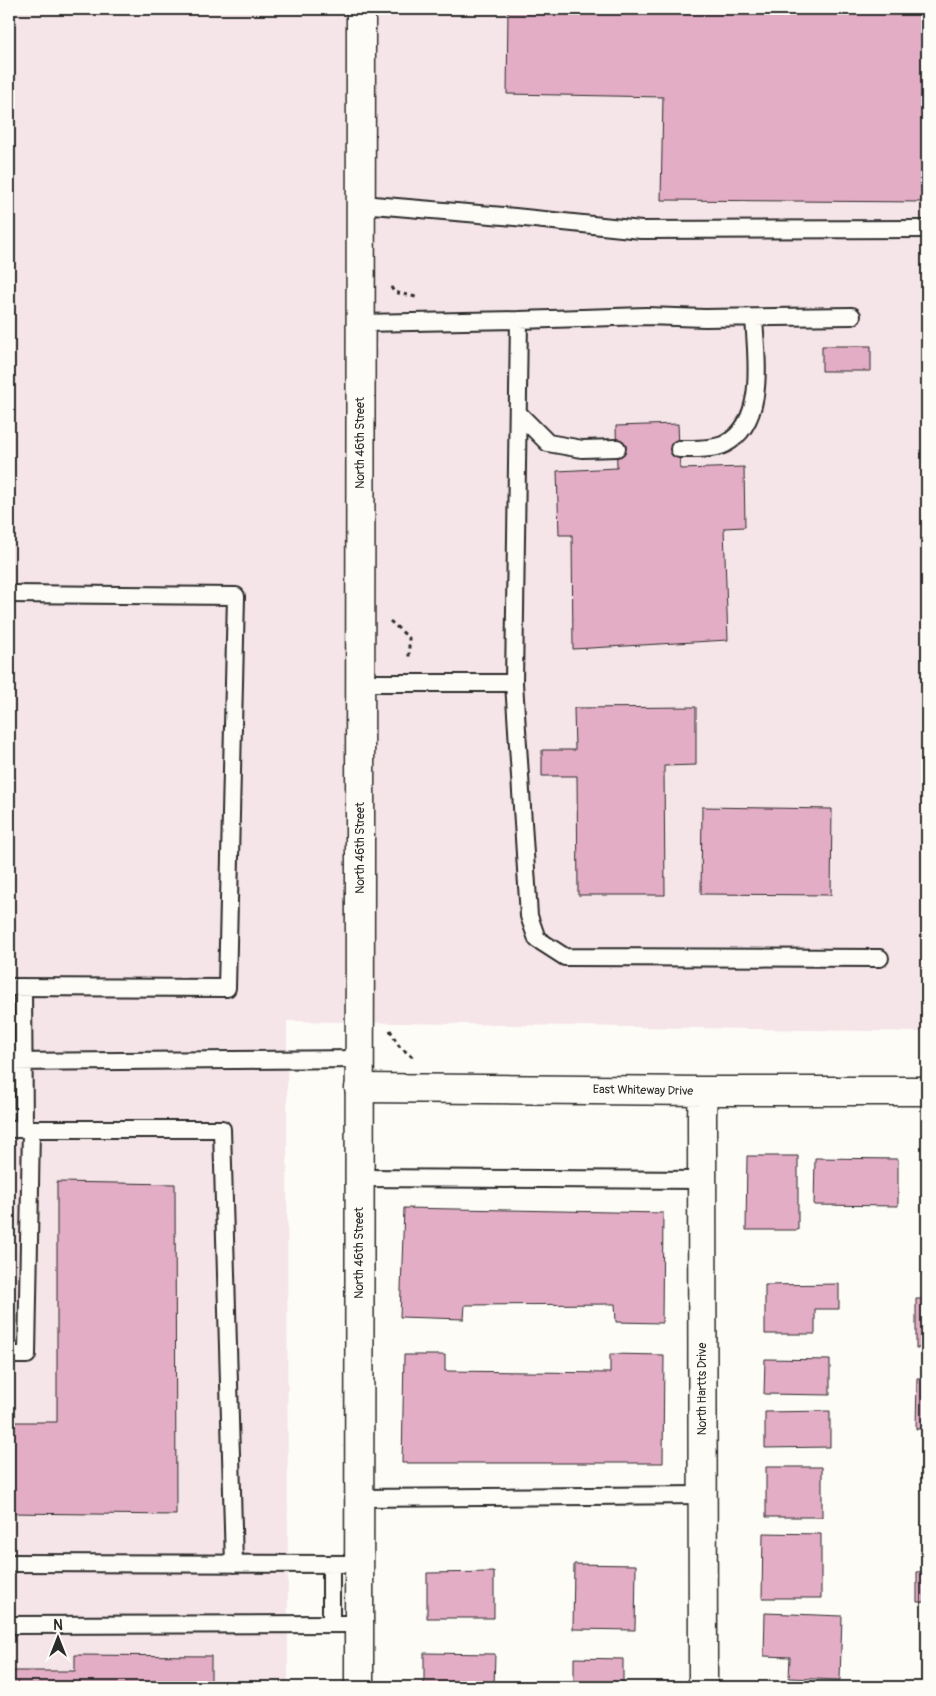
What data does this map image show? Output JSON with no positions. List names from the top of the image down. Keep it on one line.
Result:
{"streets":{"street":["North 46th Street","East Whiteway Drive","North Hartts Drive"]},"crossings":[["North 46th Street","East Whiteway Drive"],["East Whiteway Drive","North Hartts Drive"]],"north":"top"}
